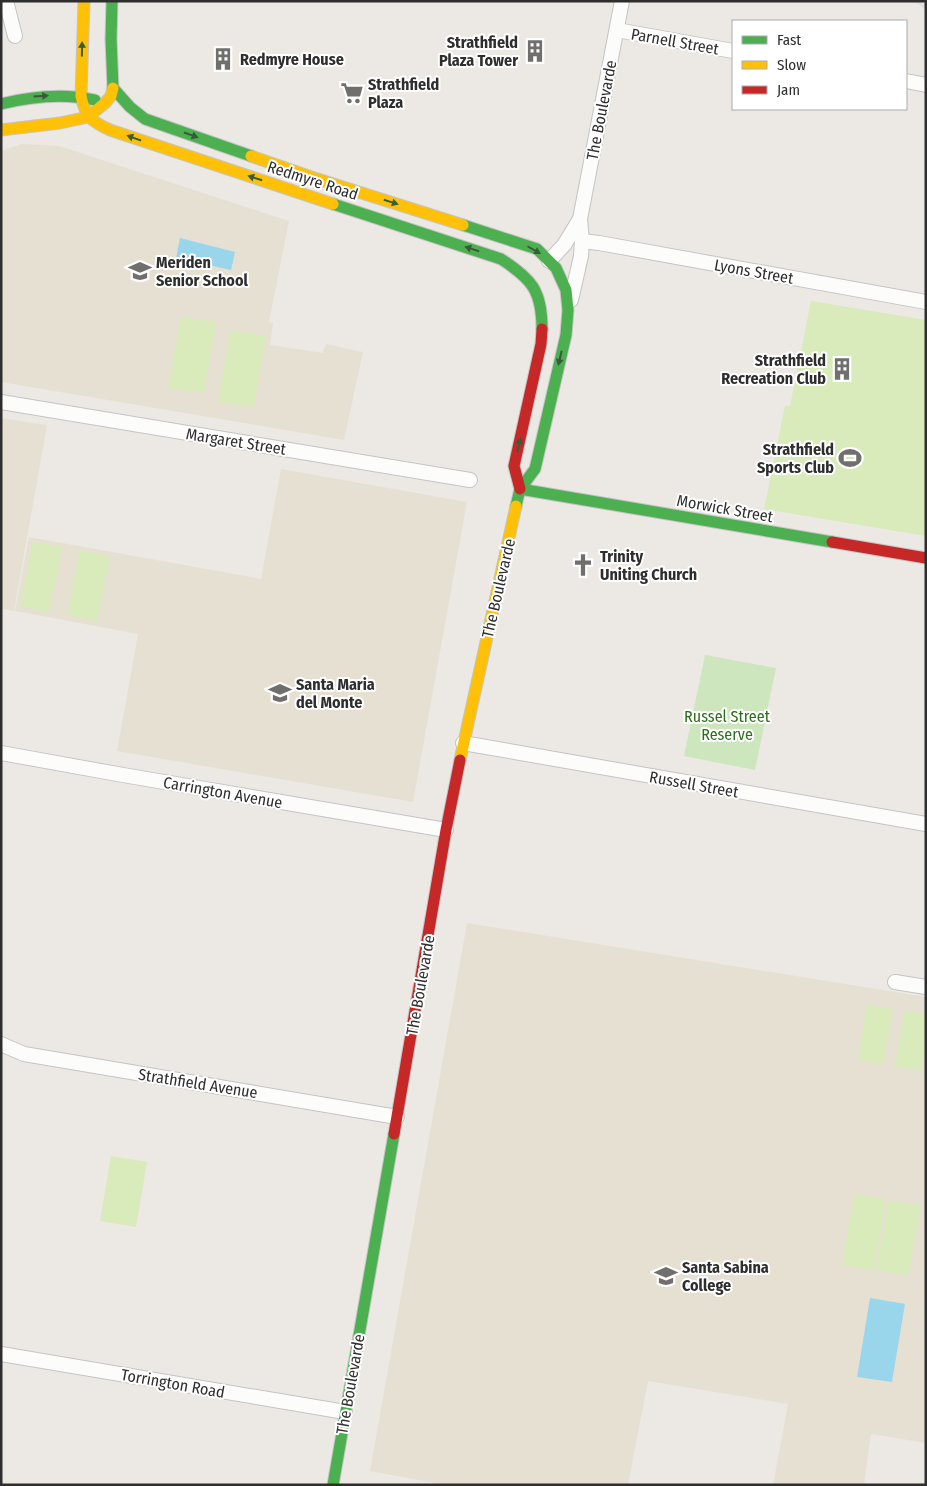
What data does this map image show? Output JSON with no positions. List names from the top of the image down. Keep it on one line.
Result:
{"streets":{"main road":["The Boulevarde","Redmyre Road","Morwick Street"],"street":["Parnell Street","Lyons Street","Margaret Street","Russell Street","Carrington Avenue","Strathfield Avenue","Torrington Road"]},"crossings":[["Parnell Street","The Boulevarde"],["The Boulevarde","Redmyre Road"],["The Boulevarde","Lyons Street"],["The Boulevarde","Morwick Street"],["The Boulevarde","Russell Street"],["The Boulevarde","Carrington Avenue"],["The Boulevarde","Strathfield Avenue"],["The Boulevarde","Torrington Road"]],"parks":["Russel Street Reserve"],"places":{"building":["Strathfield Plaza Tower","Redmyre House","Strathfield Recreation Club"],"supermarket":["Strathfield Plaza"],"school or university":["Meriden Senior School","Santa Maria del Monte","Santa Sabina College"],"sports":["Strathfield Sports Club"],"church":["Trinity Uniting Church"]},"legend":["Fast","Slow","Jam"]}
